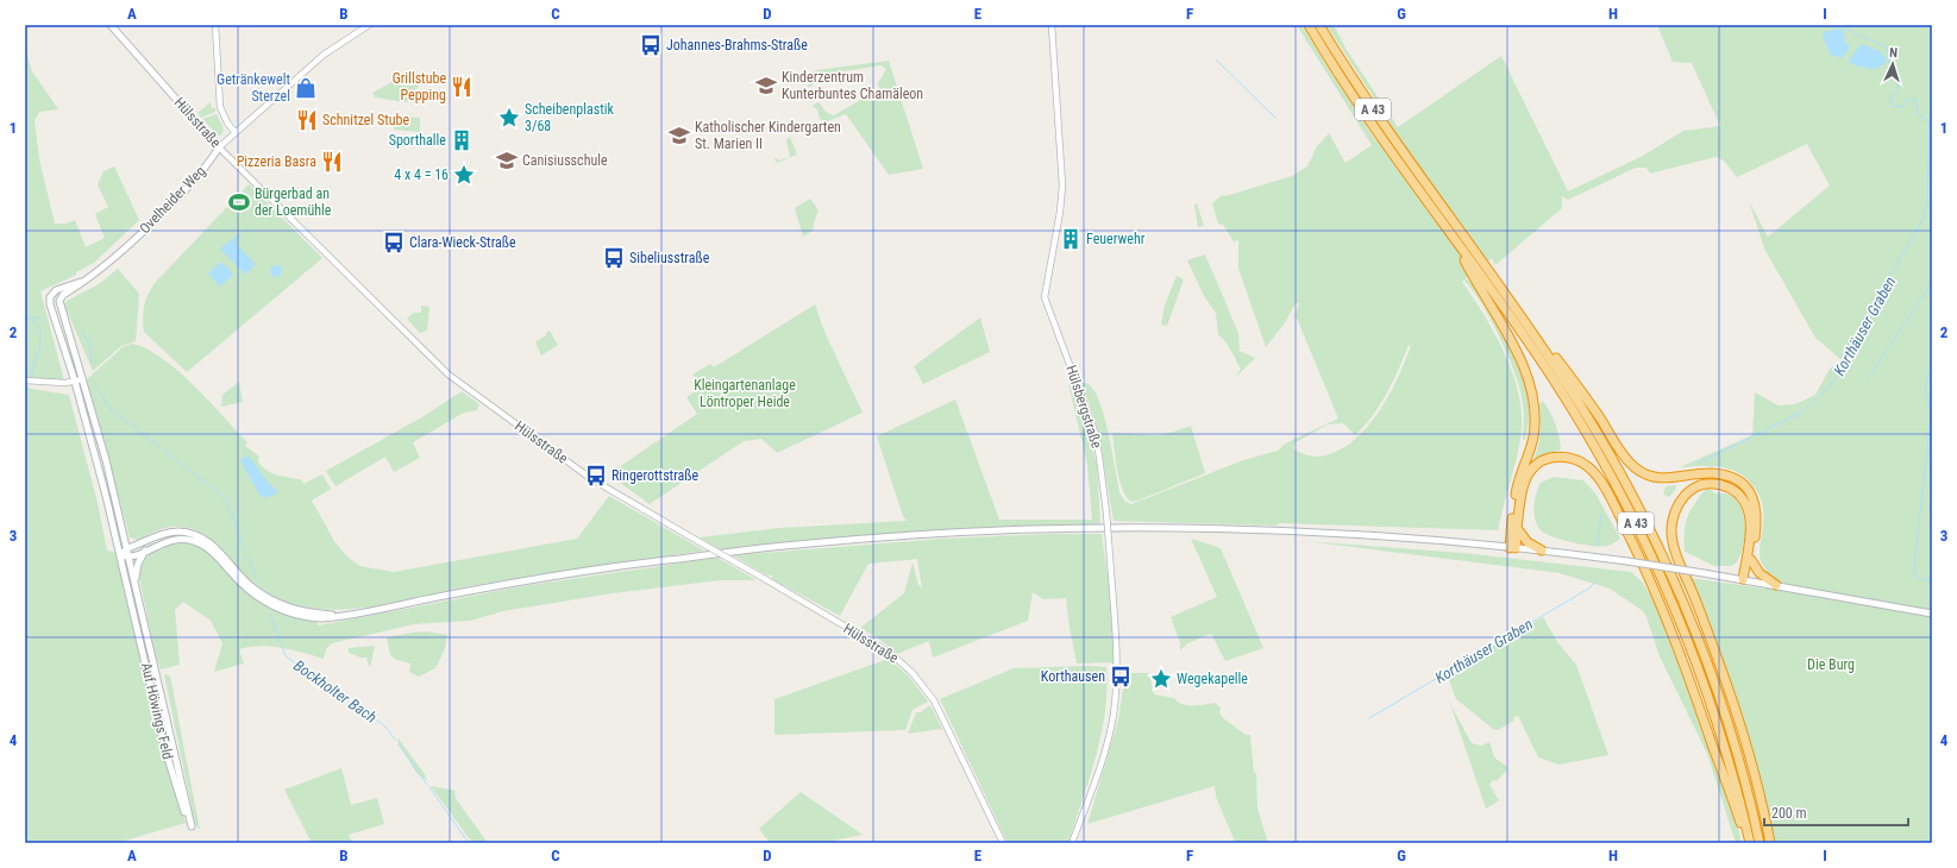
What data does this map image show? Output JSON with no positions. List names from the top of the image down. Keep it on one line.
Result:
{"streets":{"highway":["A 43"],"main road":["Hülsstraße","Ovelheider Weg","Auf Höwings Feld"],"street":["Hülsbergstraße"]},"crossings":[["Hülsstraße","Ovelheider Weg"],["Ovelheider Weg","Auf Höwings Feld"]],"water":["Korthäuser Graben","Bockholter Bach"],"parks":["Kleingartenanlage Löntroper Heide","Die Burg"],"places":{"bus stop":["Johannes-Brahms-Straße","Clara-Wieck-Straße","Sibeliusstraße","Ringerottstraße","Korthausen"],"school or university":["Kinderzentrum Kunterbuntes Chamäleon","Katholischer Kindergarten St. Marien II","Canisiusschule"],"restaurant":["Grillstube Pepping","Schnitzel Stube","Pizzeria Basra"],"shop":["Getränkewelt Sterzel"],"place":["Scheibenplastik 3/68","4 x 4 = 16","Wegekapelle"],"building":["Sporthalle","Feuerwehr"],"sports":["Bürgerbad an der Loemühle"]},"scale_bar":"200 m","north":"top","grid":{"columns":["A","B","C","D","E","F","G","H","I"],"rows":["1","2","3","4"]}}
